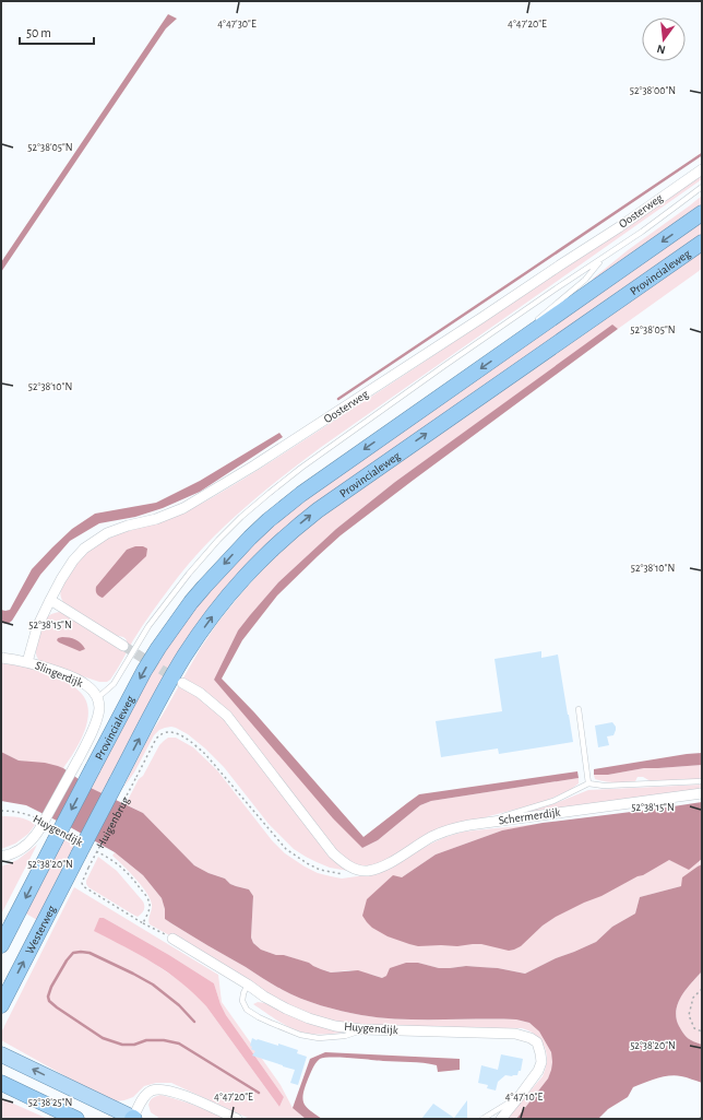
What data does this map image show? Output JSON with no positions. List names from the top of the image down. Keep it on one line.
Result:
{"streets":{"highway":["Provincialeweg","Huigenbrug","Westerweg"],"street":["Oosterweg","Slingerdijk","Schermerdijk","Huygendijk"]},"crossings":[["Oosterweg","Slingerdijk"],["Provincialeweg","Slingerdijk"],["Provincialeweg","Huigenbrug"],["Schermerdijk","Huigenbrug"],["Huigenbrug","Huygendijk"],["Huigenbrug","Westerweg"],["Huygendijk","Westerweg"]],"one_way":["Westerweg"],"scale_bar":"50 m","north":"bottom","coordinates":["4°47'30\"E","4°47'20\"E","52°38'00\"N","52°38'05\"N","52°38'10\"N","52°38'15\"N","52°38'20\"N","4°47'10\"E","52°38'25\"N"]}
